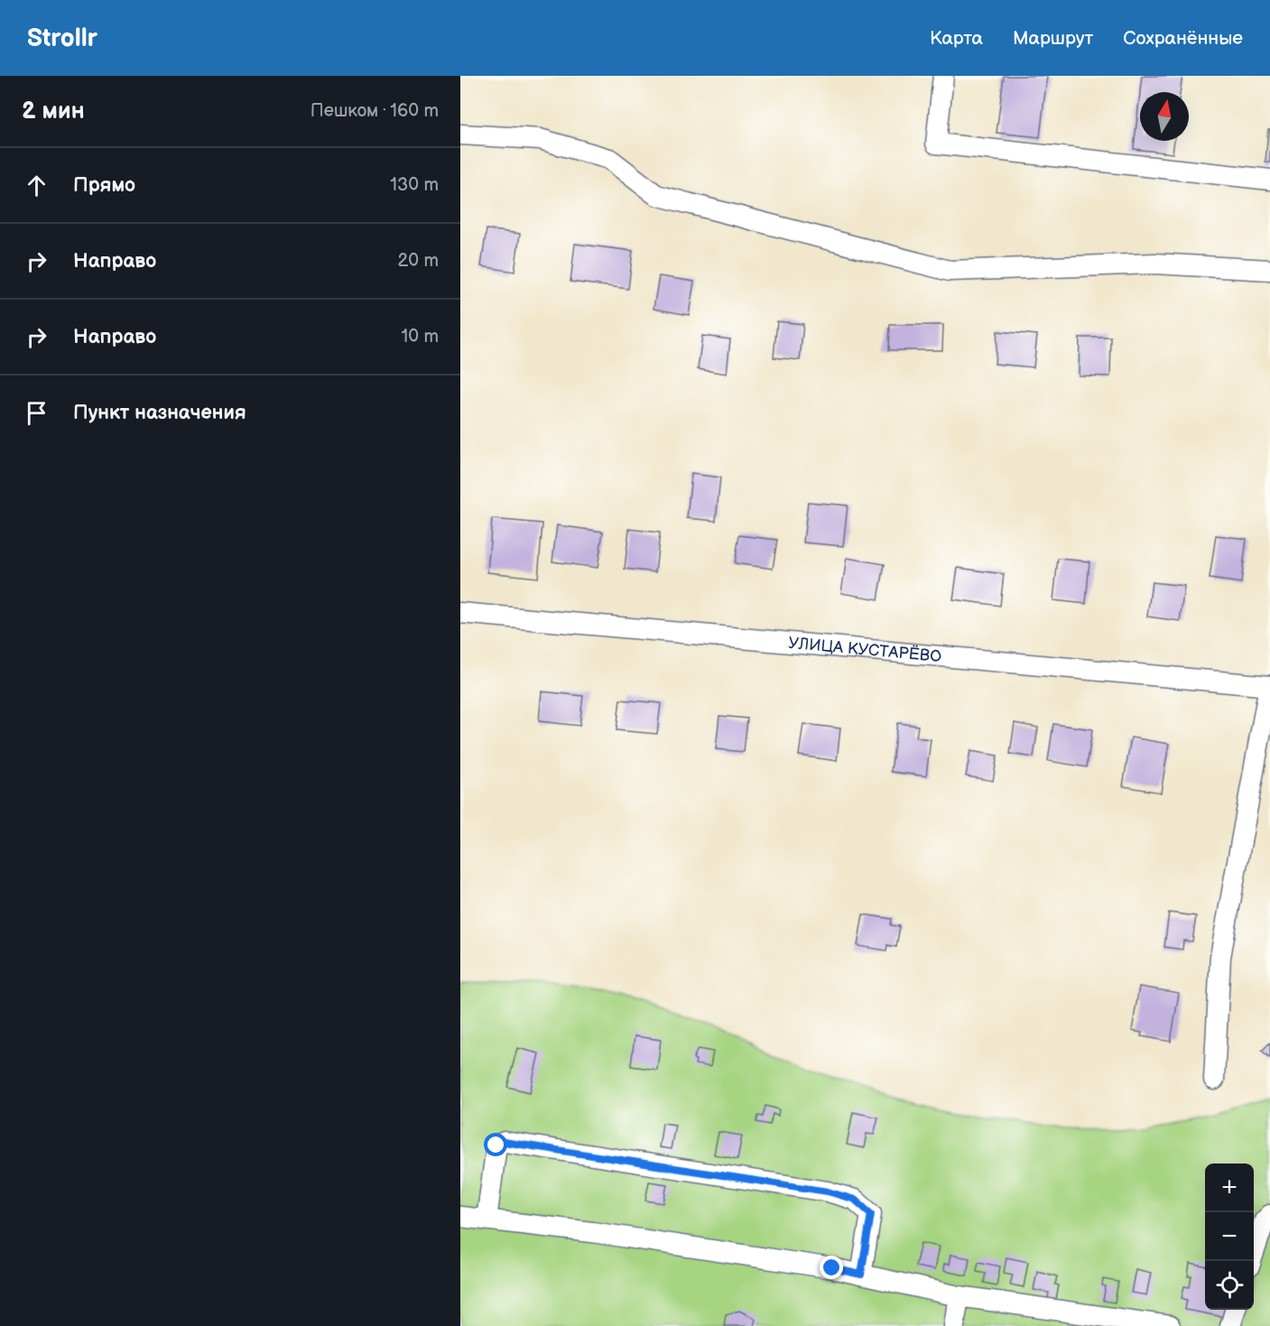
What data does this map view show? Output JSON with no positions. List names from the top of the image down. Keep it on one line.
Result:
{"streets":{"street":["УЛИЦА КУСТАРЁВО"]},"north":"top","page":{"header":"Strollr","nav":["Карта","Маршрут","Сохранённые"],"heading":["2 мин","Пешком · 160 m"],"list":[["Прямо","130 m"],["Направо","20 m"],["Направо","10 m"],"Пункт назначения"],"map_buttons":["+","−"]}}
